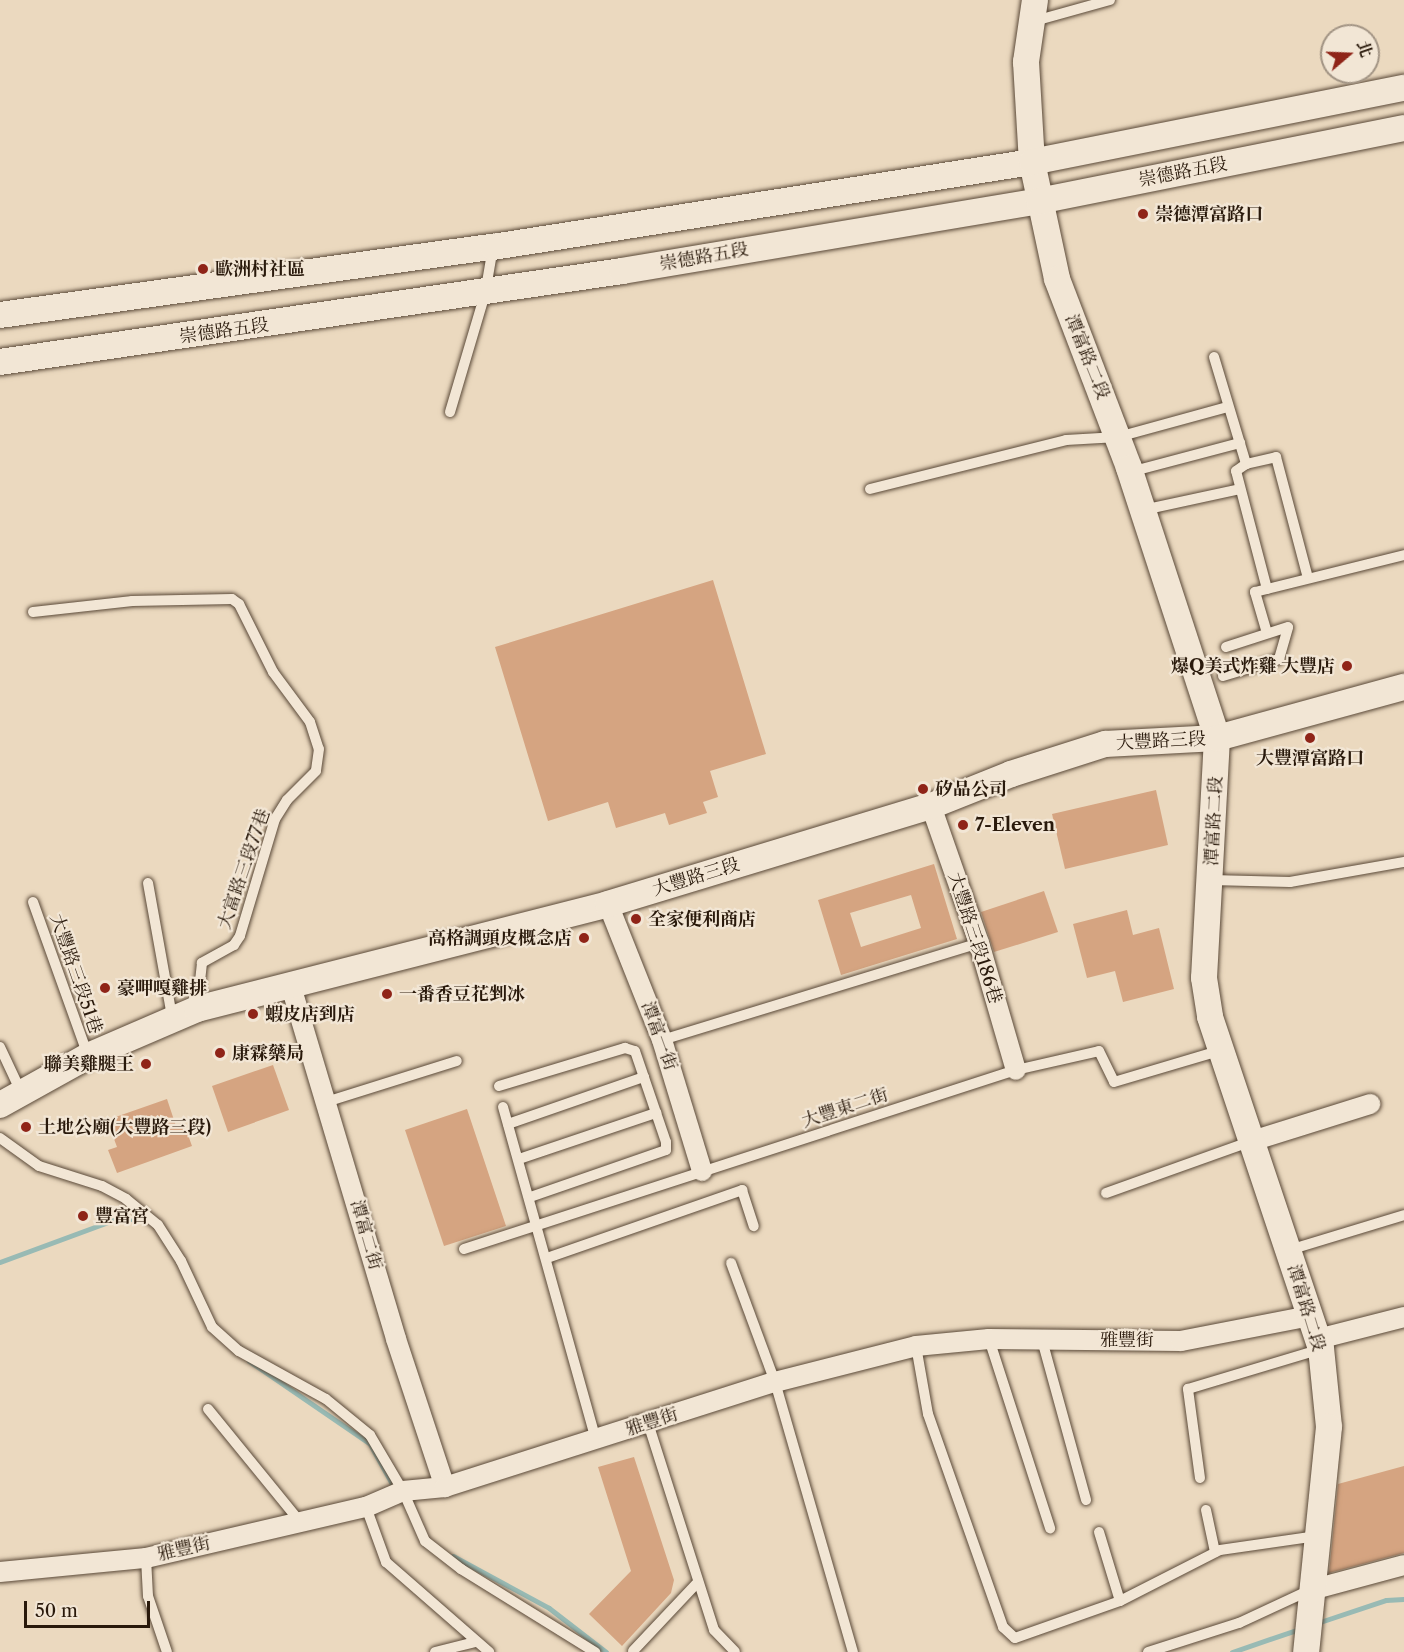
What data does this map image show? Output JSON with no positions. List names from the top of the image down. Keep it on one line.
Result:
{"streets":{"street":["崇德路五段","潭富路二段","大豐路三段","大豐路三段186巷","潭富一街","潭富二街","雅豐街"],"lane":["大富路三段77巷","大豐路三段51巷","大豐東二街"]},"crossings":[["崇德路五段","潭富路二段"],["潭富路二段","大豐路三段"],["潭富路二段","大豐東二街"],["潭富路二段","雅豐街"],["大豐路三段","大富路三段77巷"],["大豐路三段","大豐路三段186巷"],["大豐路三段","大豐路三段51巷"],["大豐路三段","潭富一街"],["大豐路三段","潭富二街"],["大豐路三段186巷","大豐東二街"],["潭富一街","大豐東二街"],["潭富二街","雅豐街"]],"places":["崇德潭富路口","歐洲村社區","爆Q美式炸雞 大豐店","大豐潭富路口","矽品公司","7-Eleven","全家便利商店","高格調頭皮概念店","豪呷嘎雞排","一番香豆花剉冰","蝦皮店到店","康霖藥局","聯美雞腿王","土地公廟(大豐路三段)","豐富宮"],"scale_bar":"50 m","north":"right"}
